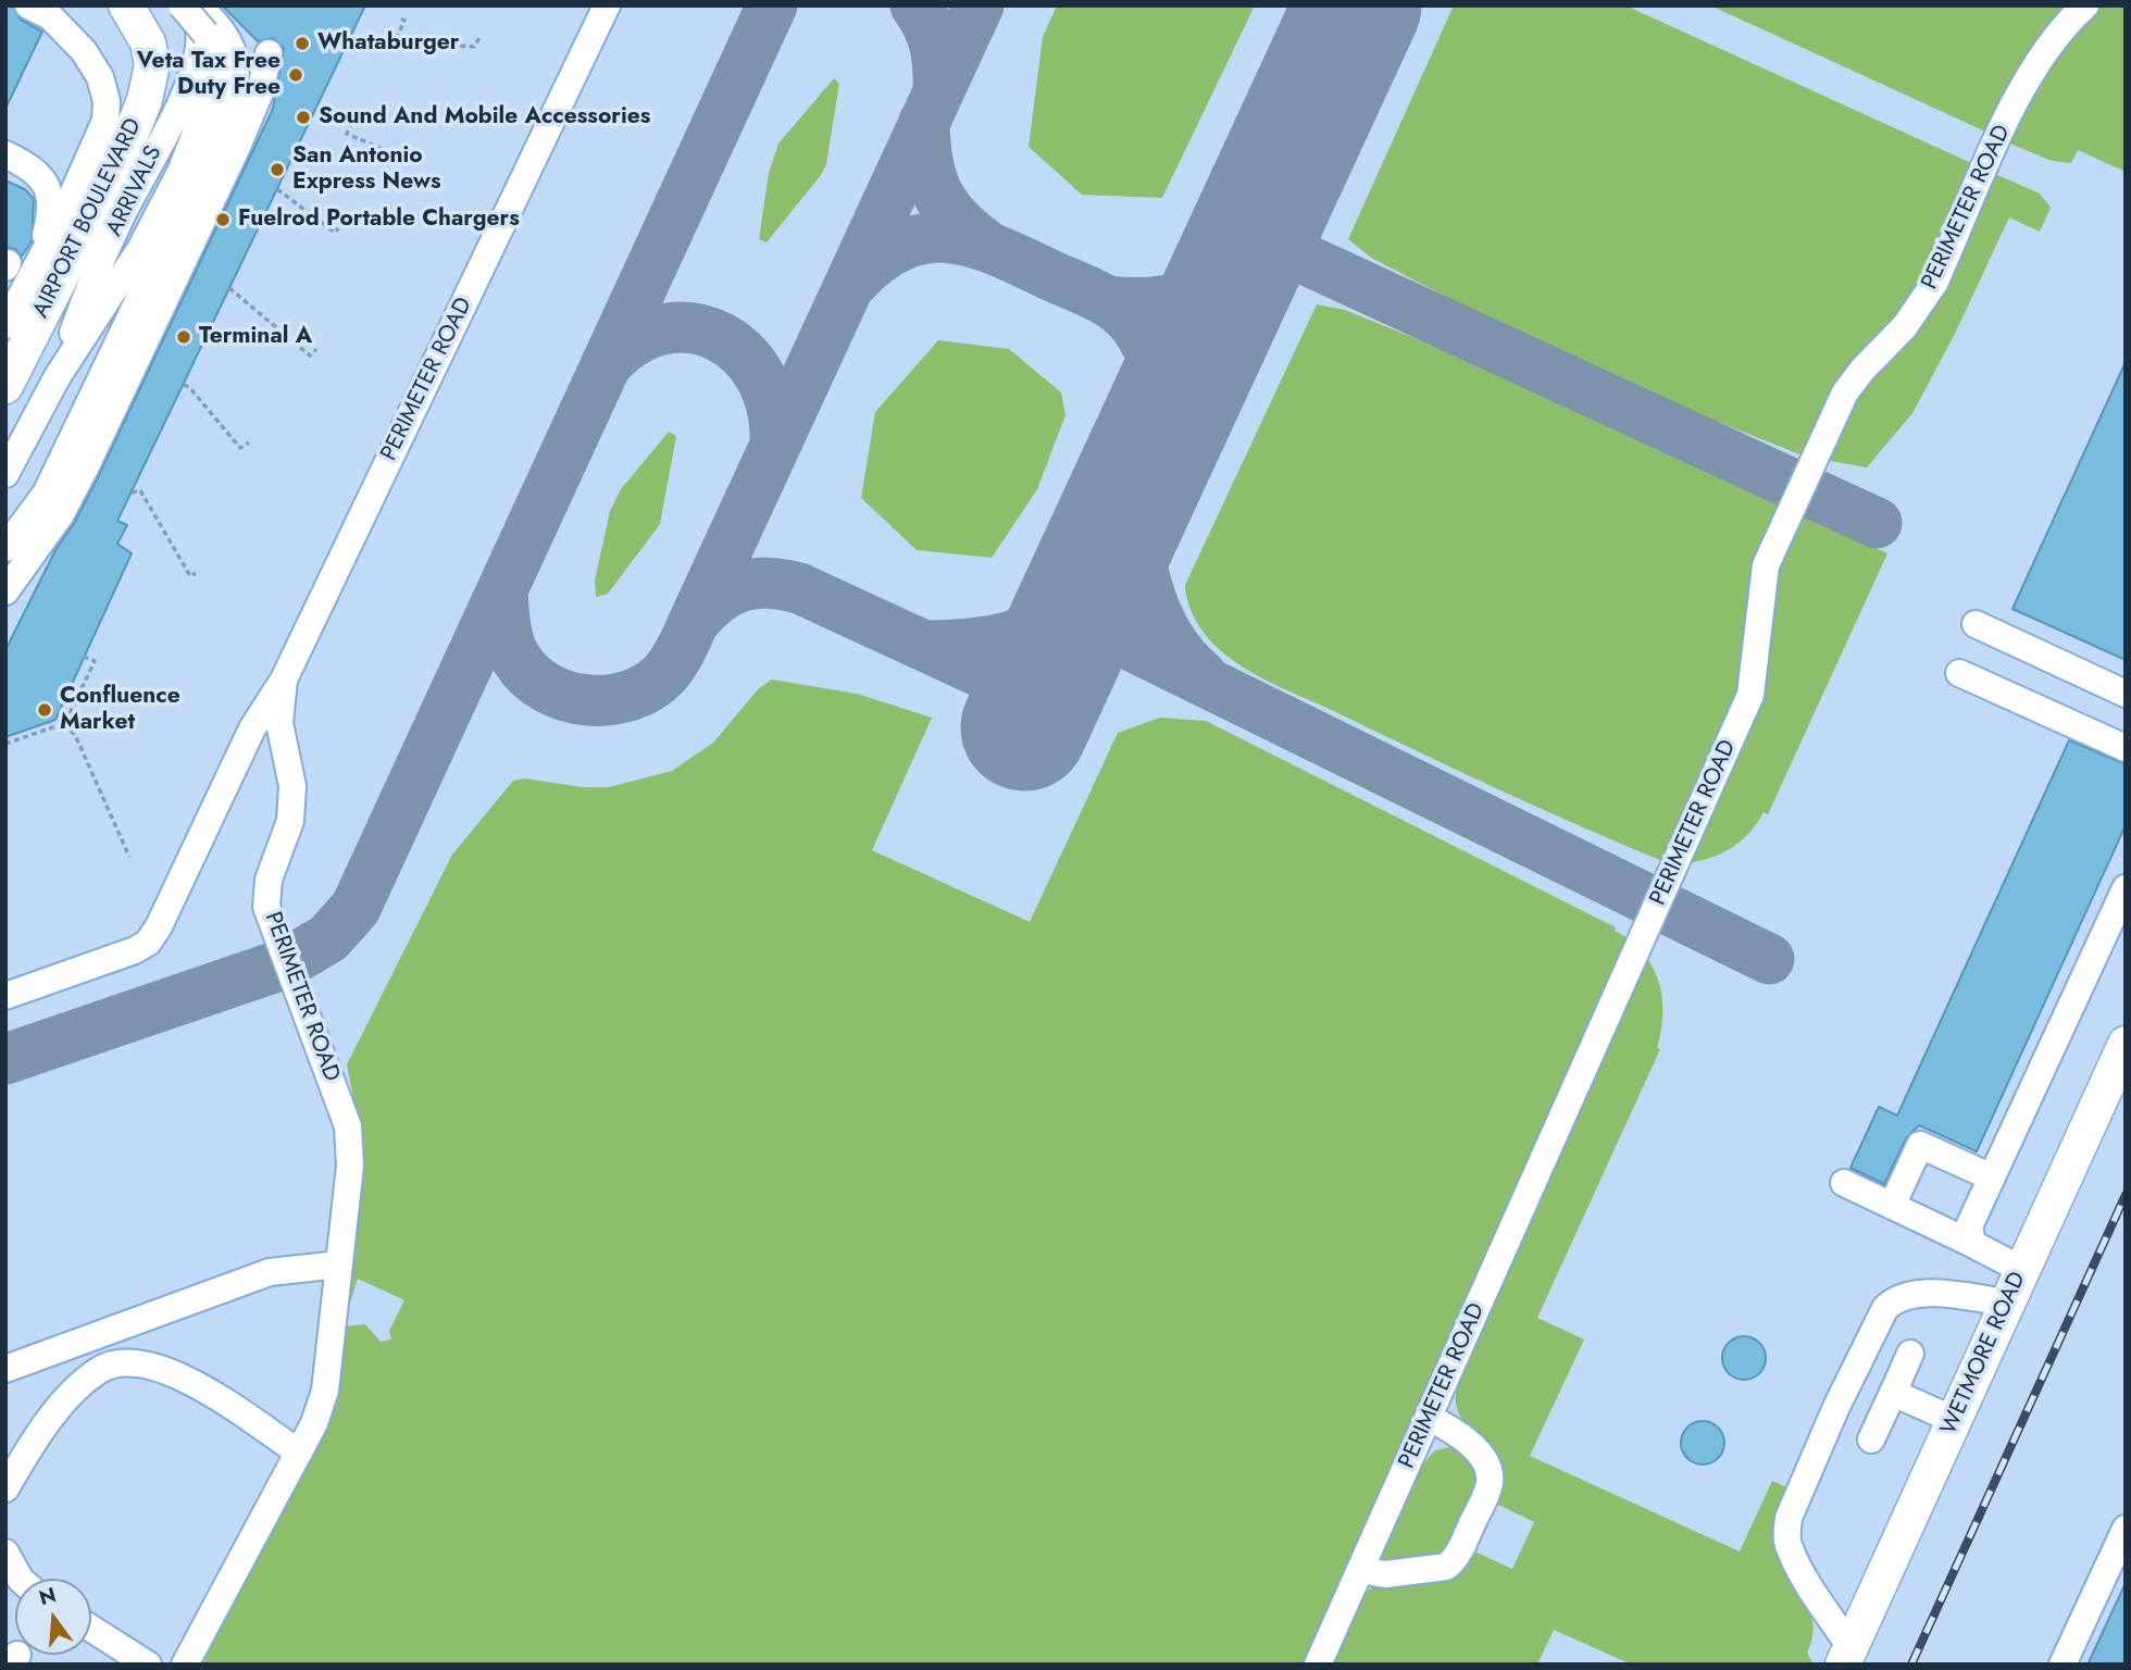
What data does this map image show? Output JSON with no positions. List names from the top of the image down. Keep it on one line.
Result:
{"streets":{"main road":["AIRPORT BOULEVARD","WETMORE ROAD"],"street":["ARRIVALS","PERIMETER ROAD"]},"places":["Whataburger","Veta Tax Free Duty Free","Sound And Mobile Accessories","San Antonio Express News","Fuelrod Portable Chargers","Terminal A","Confluence Market"],"north":"top"}
